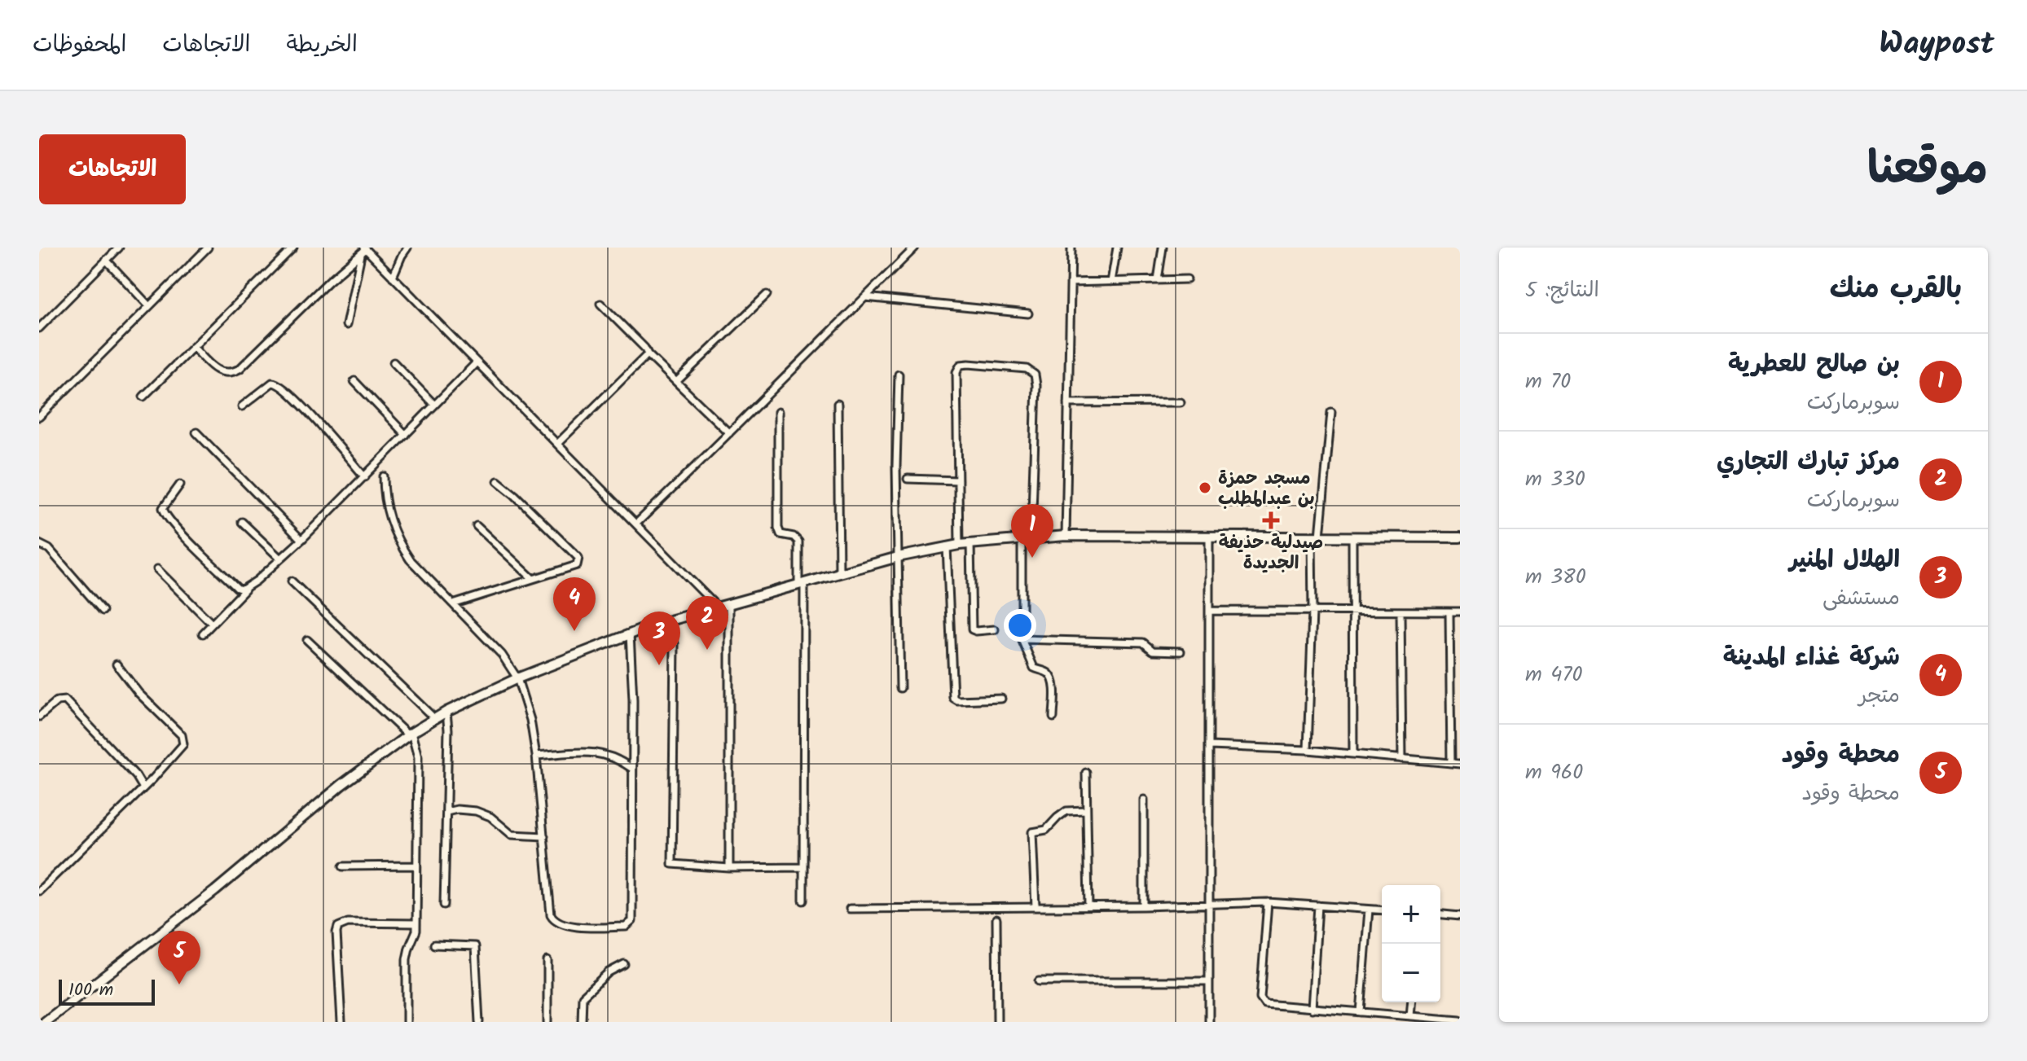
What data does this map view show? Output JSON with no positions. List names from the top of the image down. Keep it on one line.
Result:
{"places":{"other":["مسجد حمزة بن عبدالمطلب"],"health":["صيدلية حذيفة الجديدة"]},"scale_bar":"100 m","page":{"header":"Waypost","nav":["الخريطة","الاتجاهات","المحفوظات"],"title":"موقعنا","buttons":"الاتجاهات","heading":["بالقرب منك","النتائج: 5"],"list":[{"mark":"1","name":"بن صالح للعطرية","note":"سوبرماركت","value":"70 m"},{"mark":"2","name":"مركز تبارك التجاري","note":"سوبرماركت","value":"330 m"},{"mark":"3","name":"الهلال المنير","note":"مستشفى","value":"380 m"},{"mark":"4","name":"شركة غذاء المدينة","note":"متجر","value":"470 m"},{"mark":"5","name":"محطة وقود","note":"محطة وقود","value":"960 m"}],"pins":["1","4","2","3","5"],"map_buttons":["+","−"],"scale":"100 m"}}
